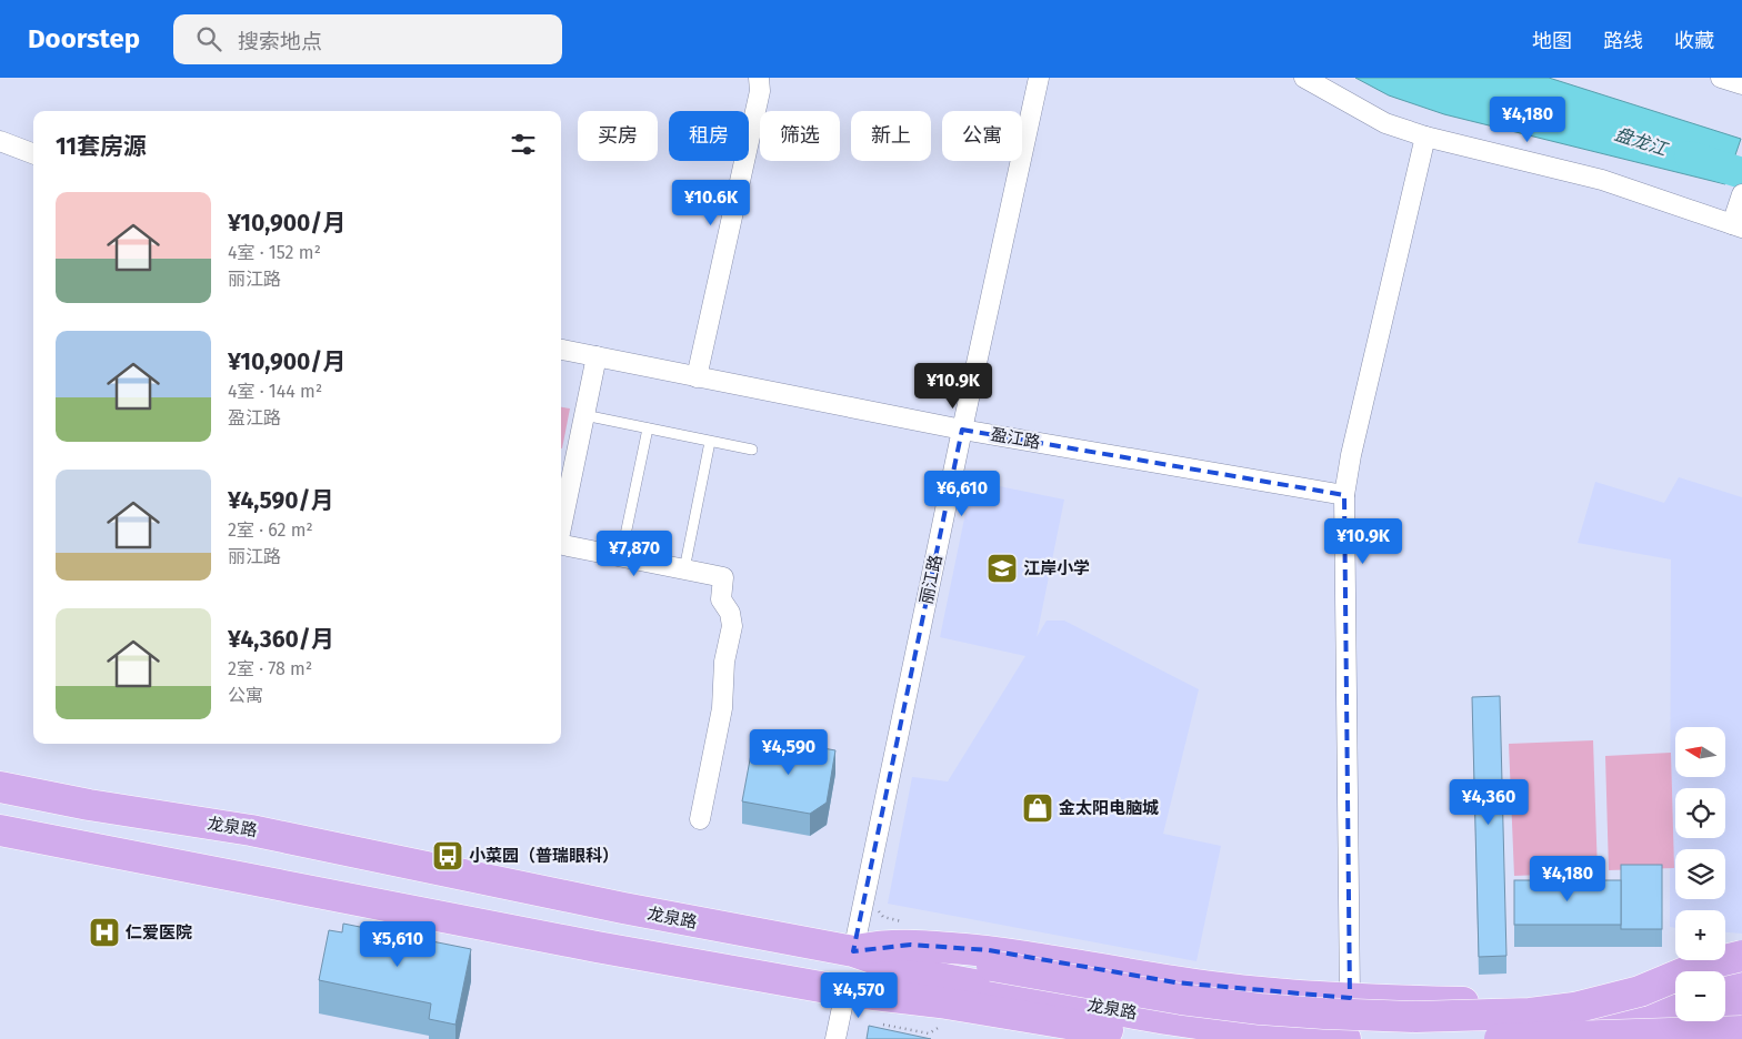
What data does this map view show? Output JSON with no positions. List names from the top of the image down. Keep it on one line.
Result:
{"streets":{"main road":["龙泉路"],"street":["盈江路","丽江路"]},"crossings":[["盈江路","丽江路"],["丽江路","龙泉路"]],"water":["盘龙江"],"places":{"school or university":["江岸小学"],"shop":["金太阳电脑城"],"bus stop":["小菜园（普瑞眼科）"],"hospital":["仁爱医院"]},"north":"left","page":{"header":"Doorstep","search":"搜索地点","nav":["地图","路线","收藏"],"price":["¥4,180","¥10.6K","¥10.9K","¥6,610","¥10.9K","¥7,870","¥4,590","¥4,360","¥4,180","¥5,610","¥4,570"],"chip":["买房","租房","筛选","新上","公寓"],"heading":"11套房源","list":[{"name":"¥10,900/月","note":"4室 · 152 m² · 丽江路"},{"name":"¥10,900/月","note":"4室 · 144 m² · 盈江路"},{"name":"¥4,590/月","note":"2室 · 62 m² · 丽江路"},{"name":"¥4,360/月","note":"2室 · 78 m² · 公寓"}],"map_buttons":["+","−"]}}
